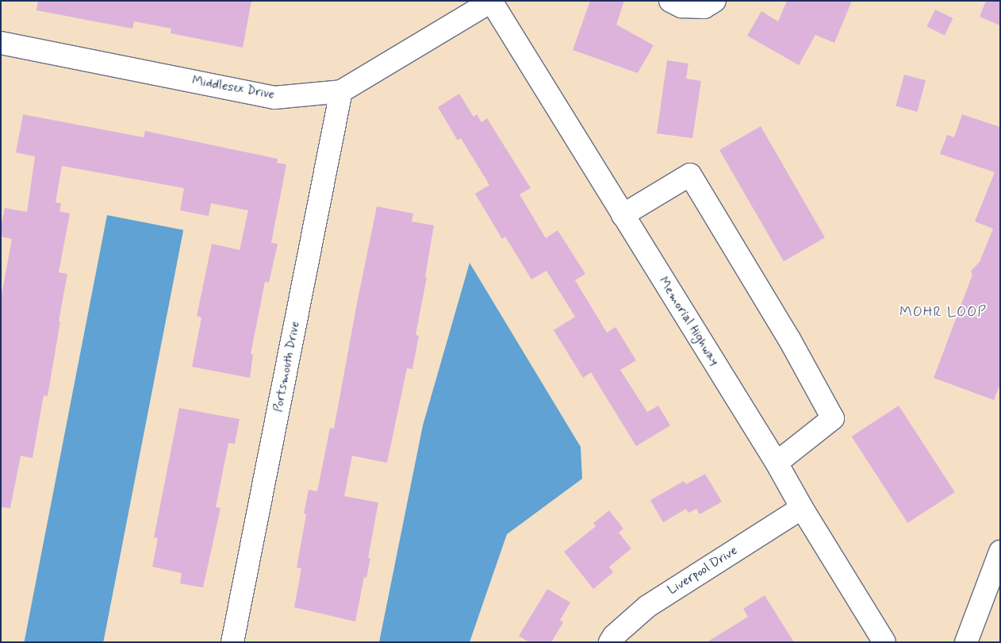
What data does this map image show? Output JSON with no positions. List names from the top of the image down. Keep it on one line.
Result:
{"streets":{"street":["Middlesex Drive","Memorial Highway","Portsmouth Drive","Liverpool Drive"]},"crossings":[["Middlesex Drive","Memorial Highway"],["Middlesex Drive","Portsmouth Drive"],["Memorial Highway","Liverpool Drive"]],"districts":["MOHR LOOP"]}
